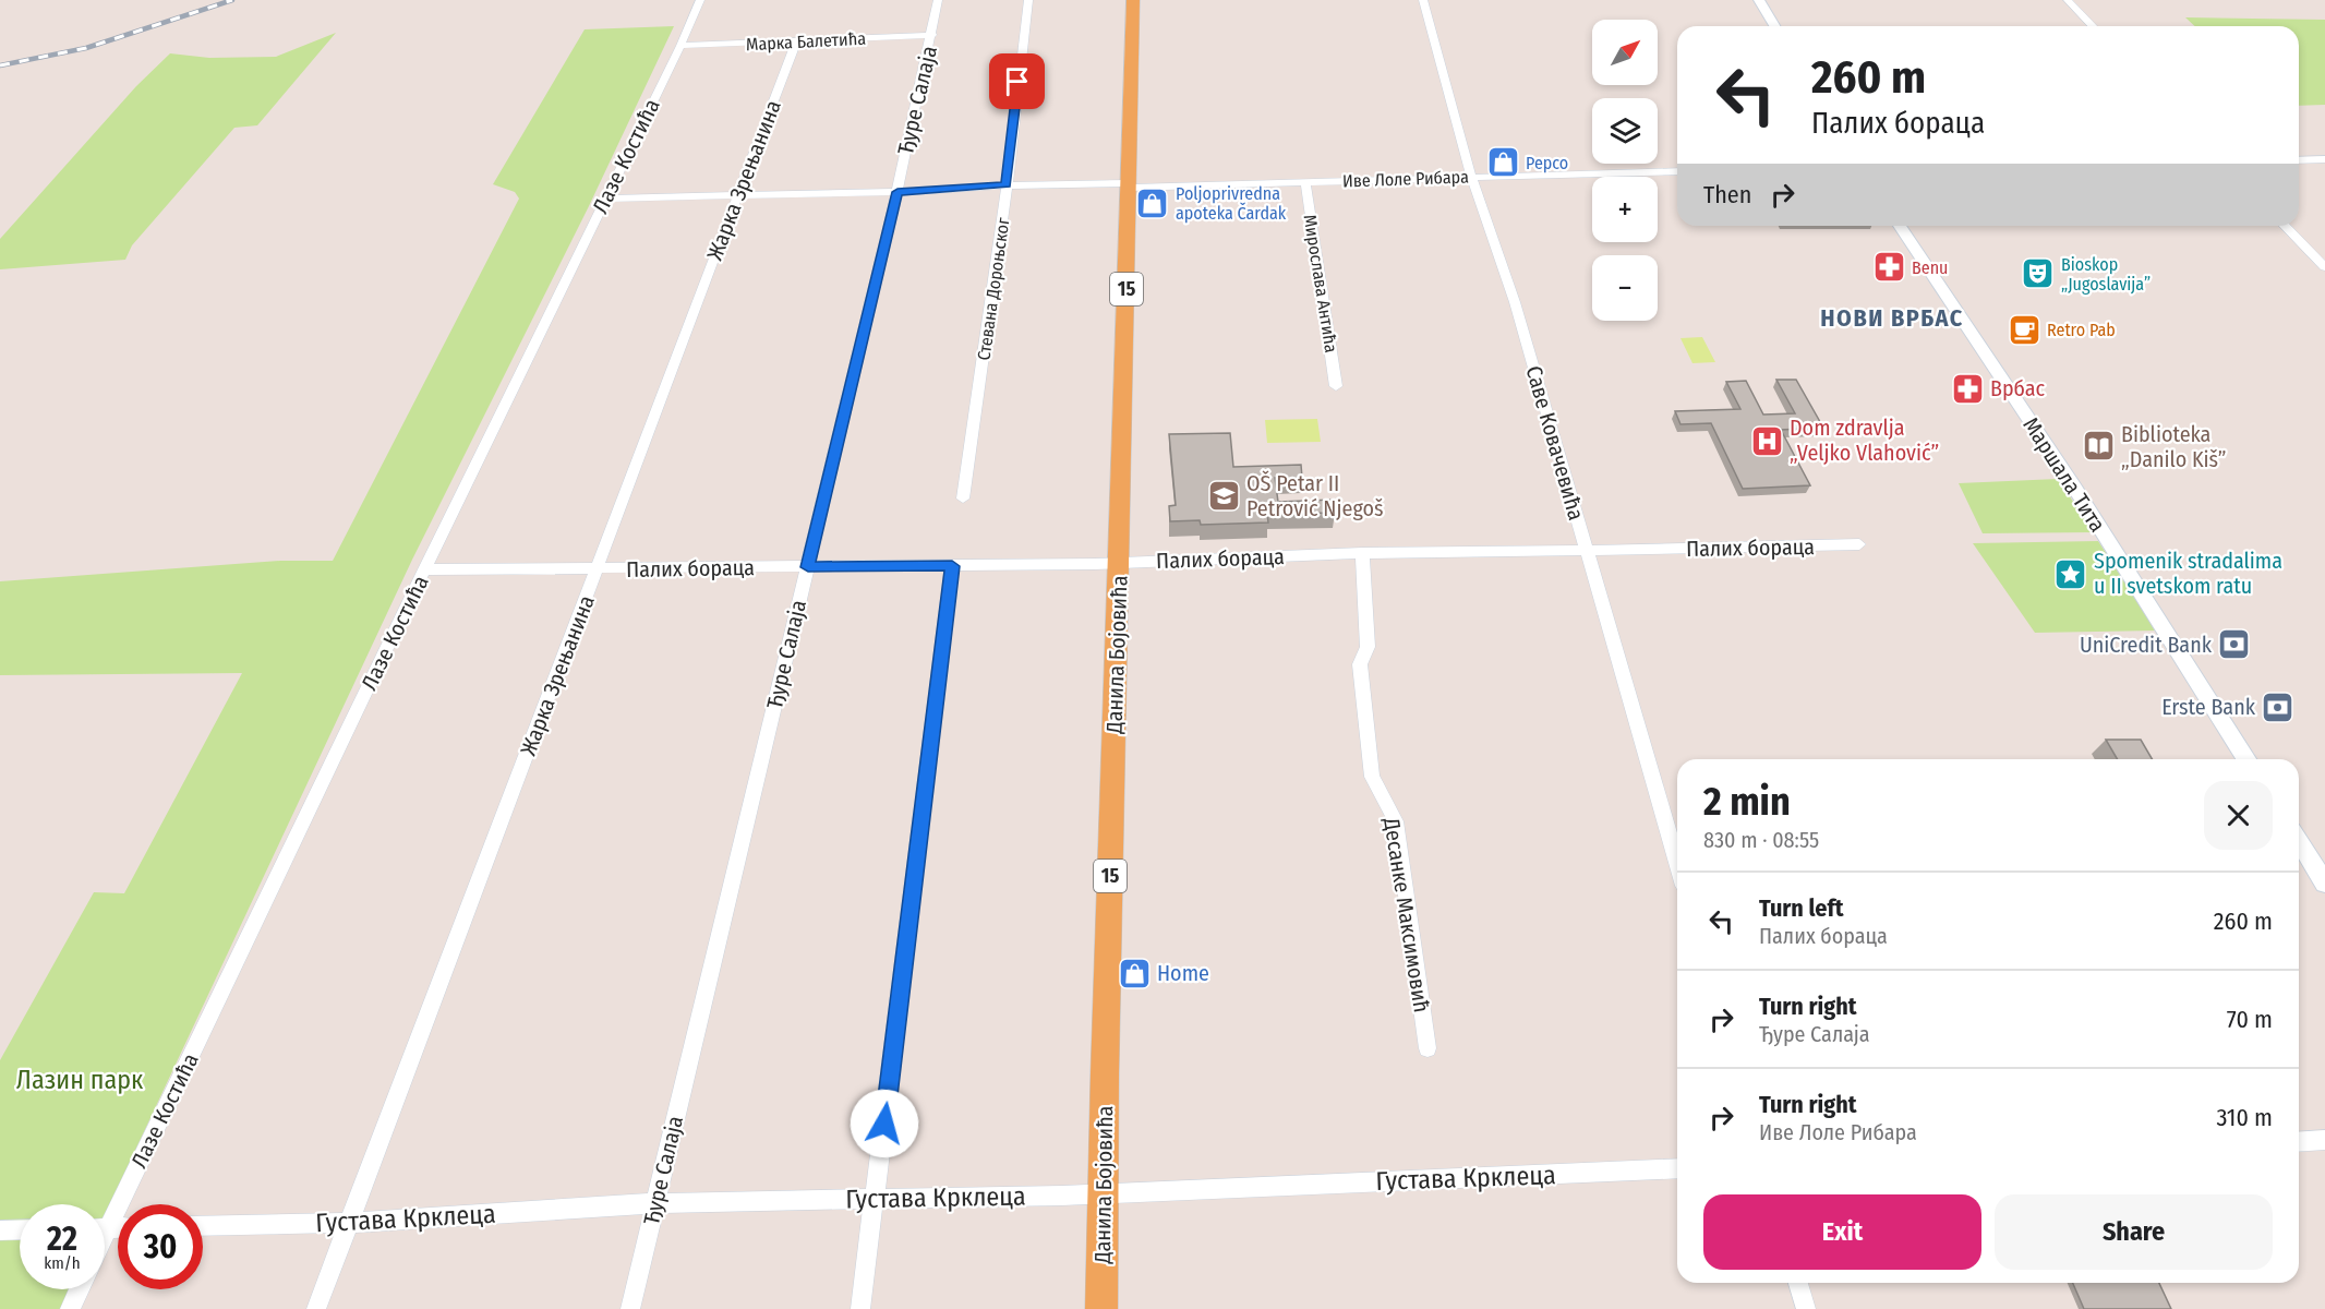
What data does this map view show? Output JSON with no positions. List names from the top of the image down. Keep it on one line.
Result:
{"streets":{"main road":["15","Данила Бојовића"],"street":["Марка Балетића","Ђуре Салаја","Лазе Костића","Иве Лоле Рибара","Жарка Зрењанина","Мирослава Антића","Стевана Дороњског","Саве Ковачевића","Маршала Тита","Палих бораца","Десанке Максимовић","Густава Крклеца"]},"crossings":[["Марка Балетића","Ђуре Салаја"],["Марка Балетића","Лазе Костића"],["Марка Балетића","Жарка Зрењанина"],["Ђуре Салаја","Иве Лоле Рибара"],["Ђуре Салаја","Палих бораца"],["Ђуре Салаја","Густава Крклеца"],["Лазе Костића","Иве Лоле Рибара"],["Лазе Костића","Палих бораца"],["Иве Лоле Рибара","Жарка Зрењанина"],["Иве Лоле Рибара","Мирослава Антића"],["Иве Лоле Рибара","Стевана Дороњског"],["Иве Лоле Рибара","Саве Ковачевића"],["Иве Лоле Рибара","Данила Бојовића"],["Жарка Зрењанина","Палих бораца"],["Жарка Зрењанина","Густава Крклеца"],["Саве Ковачевића","Палих бораца"],["Палих бораца","Данила Бојовића"],["Палих бораца","Десанке Максимовић"],["Данила Бојовића","Густава Крклеца"]],"districts":["НОВИ ВРБАС"],"parks":["Лазин парк"],"places":{"shop":["Pepco","Poljoprivredna apoteka Čardak","Home"],"pharmacy":["Benu","Врбас"],"theatre":["Bioskop „Jugoslavija”"],"cafe":["Retro Pab"],"hospital":["Dom zdravlja „Veljko Vlahović”"],"library":["Biblioteka „Danilo Kiš”"],"school or university":["OŠ Petar II Petrović Njegoš"],"place":["Spomenik stradalima u II svetskom ratu"],"bank":["UniCredit Bank","Erste Bank"]},"north":"top right","page":{"map_buttons":["+","−"],"turn":["260 m","Палих бораца"],"then":"Then","heading":["2 min","830 m · 08:55"],"list":[{"name":"Turn left","note":"Палих бораца","value":"260 m"},{"name":"Turn right","note":"Ђуре Салаја","value":"70 m"},{"name":"Turn right","note":"Иве Лоле Рибара","value":"310 m"}],"buttons":["Exit","Share"],"speed":"22 km/h","limit":"30"}}
